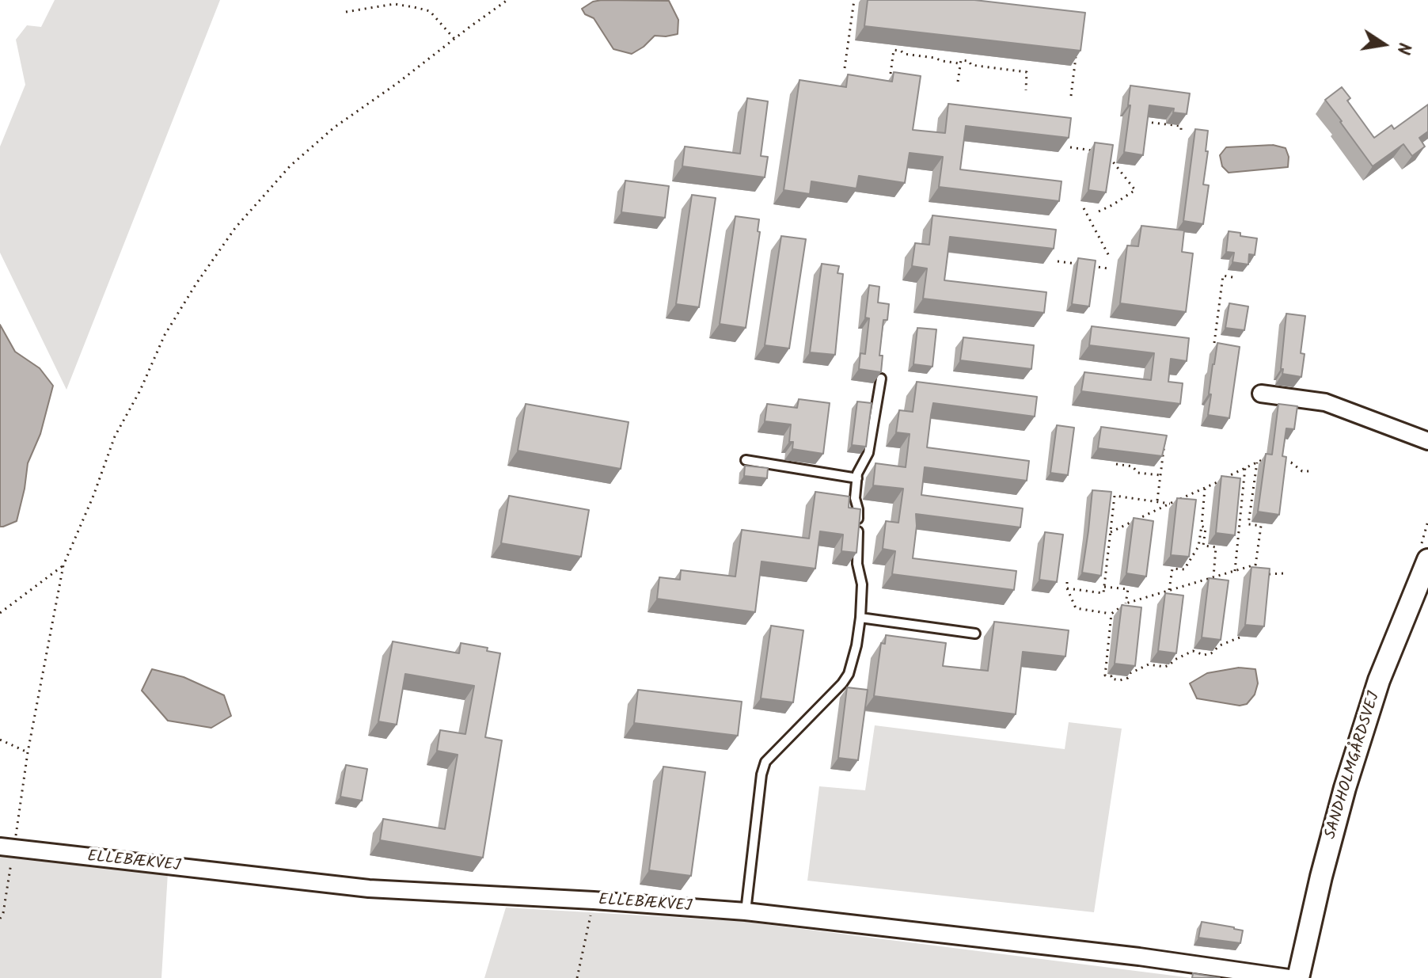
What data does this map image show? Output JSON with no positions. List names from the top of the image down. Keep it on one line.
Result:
{"streets":{"street":["SANDHOLMGÅRDSVEJ","ELLEBÆKVEJ"]},"north":"right"}
